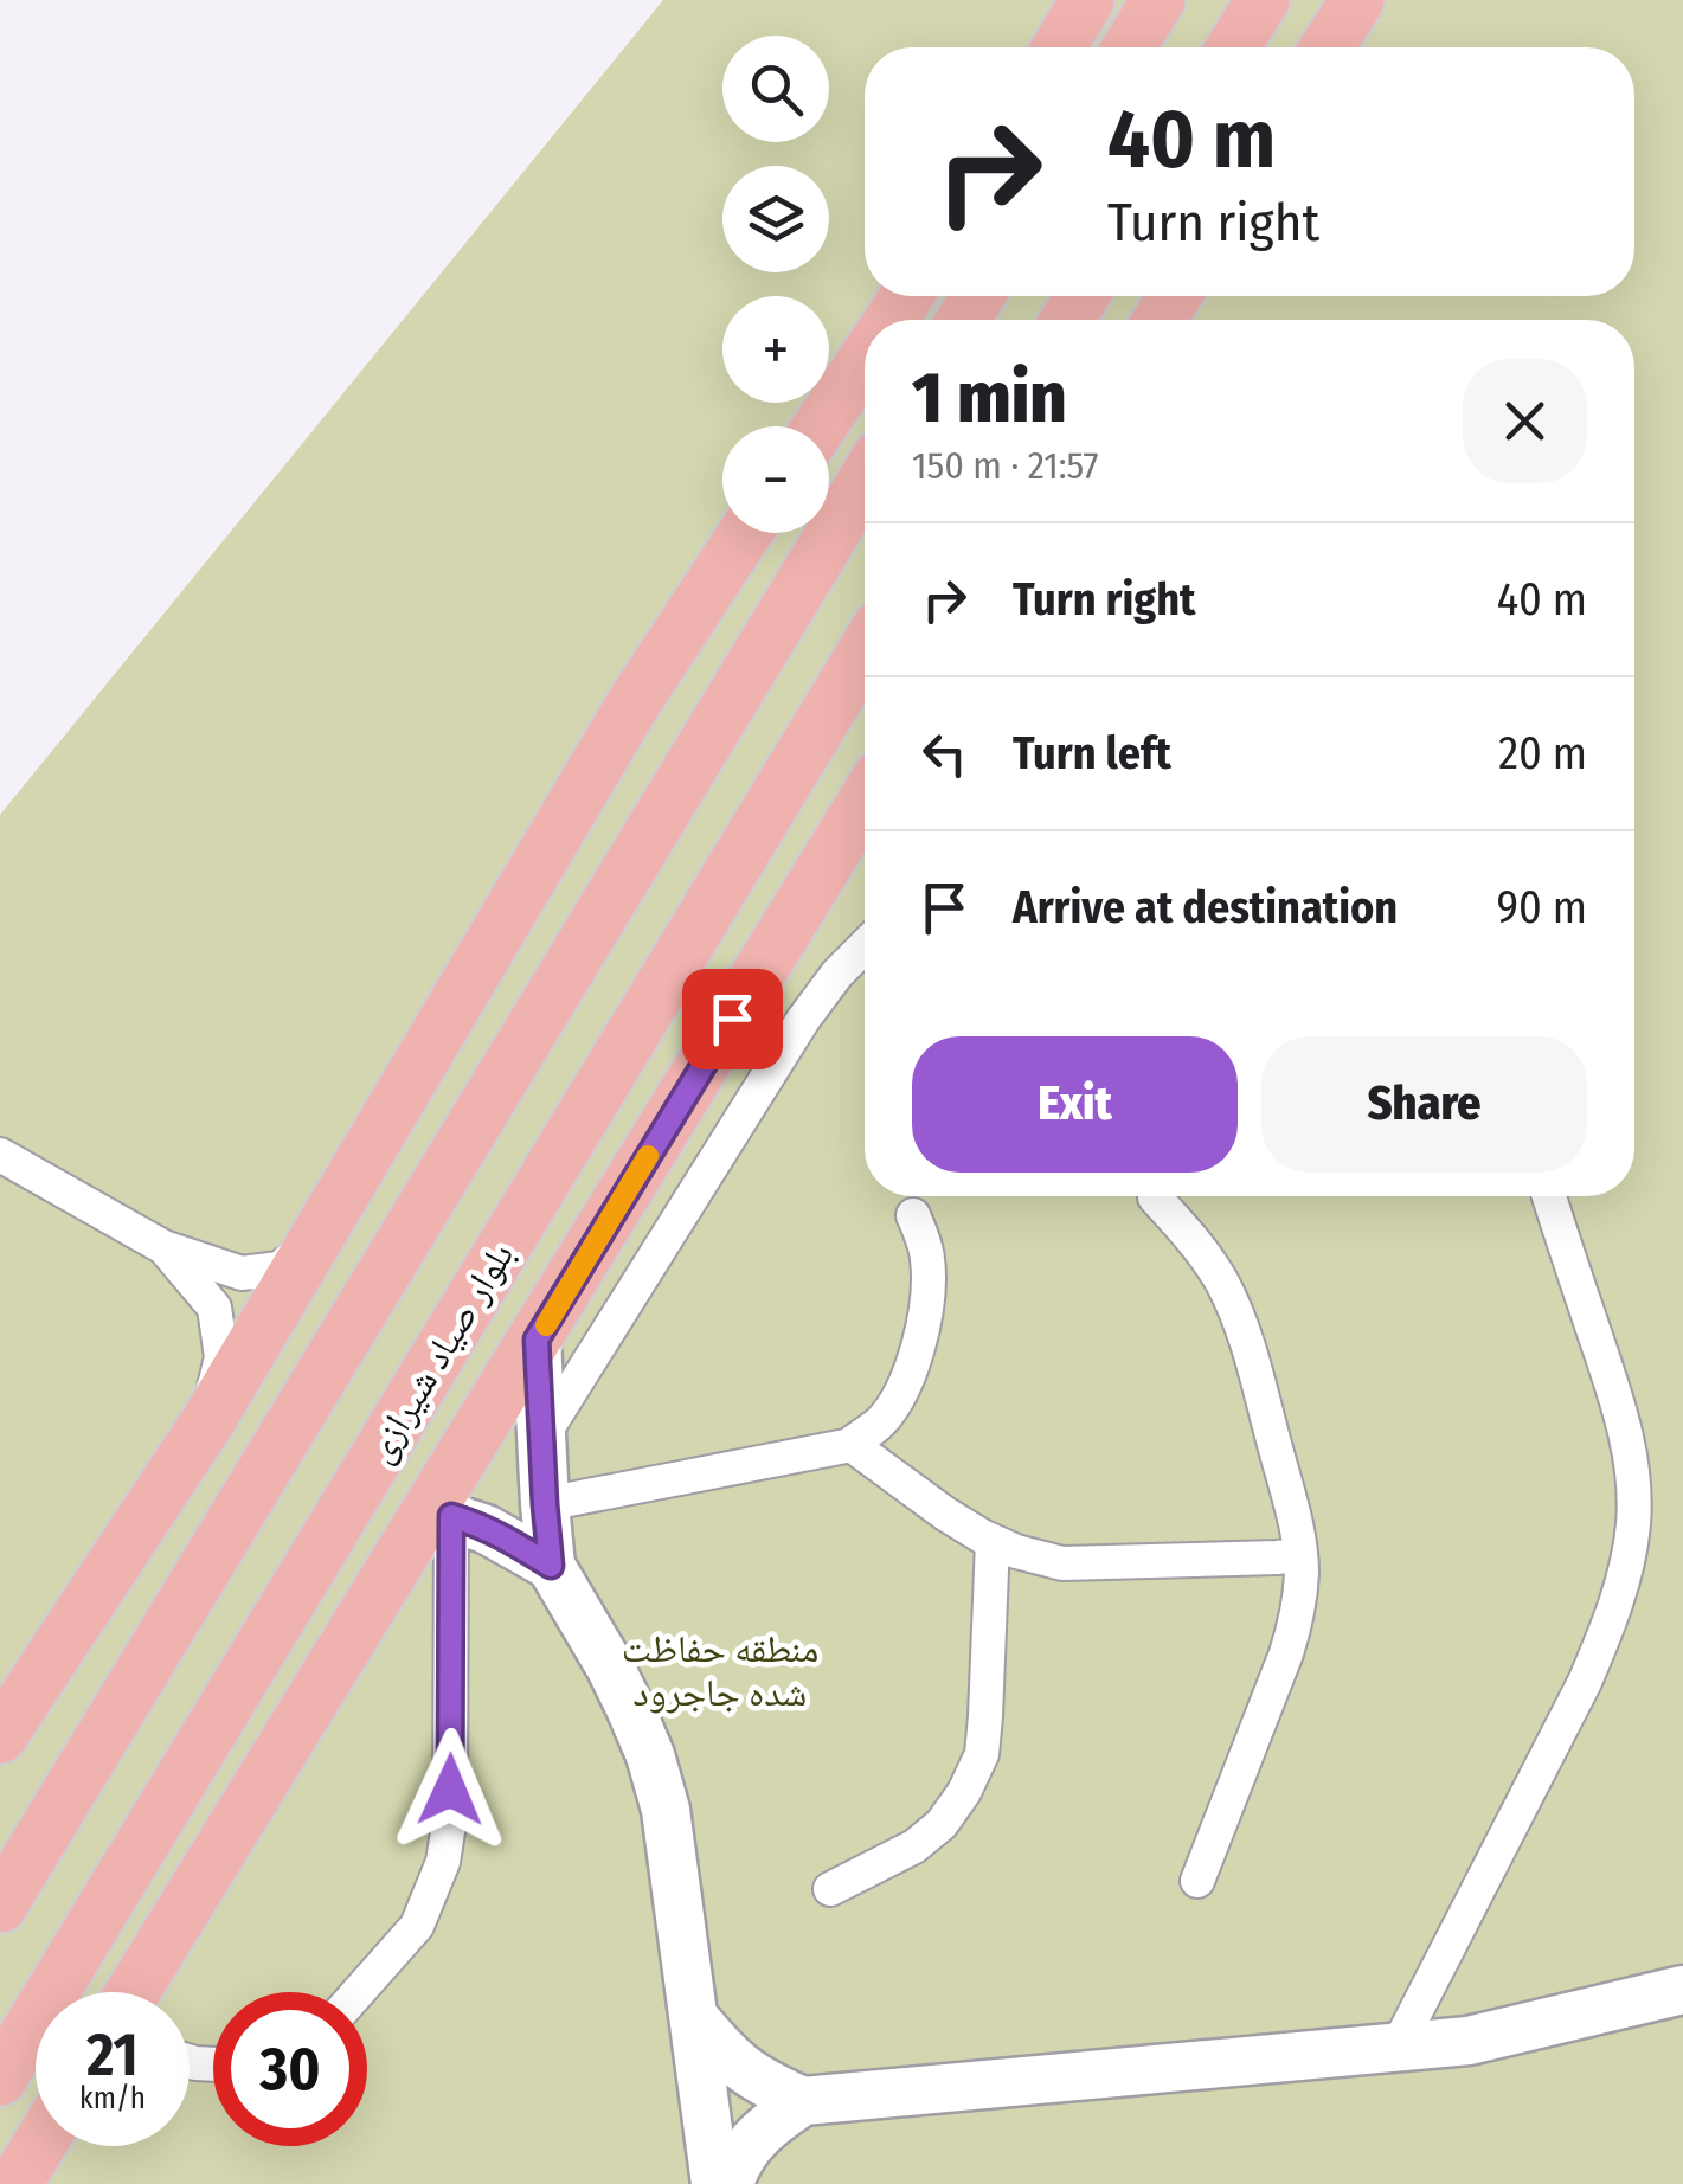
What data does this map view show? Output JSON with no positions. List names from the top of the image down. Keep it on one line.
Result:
{"streets":{"main road":["بلوار صیاد شیرازی"]},"parks":["منطقه حفاظت شده جاجرود"],"page":{"map_buttons":["+","−"],"turn":["40 m","Turn right"],"heading":["1 min","150 m · 21:57"],"list":[{"name":"Turn right","value":"40 m"},{"name":"Turn left","value":"20 m"},{"name":"Arrive at destination","value":"90 m"}],"buttons":["Exit","Share"],"speed":"21 km/h","limit":"30"}}
